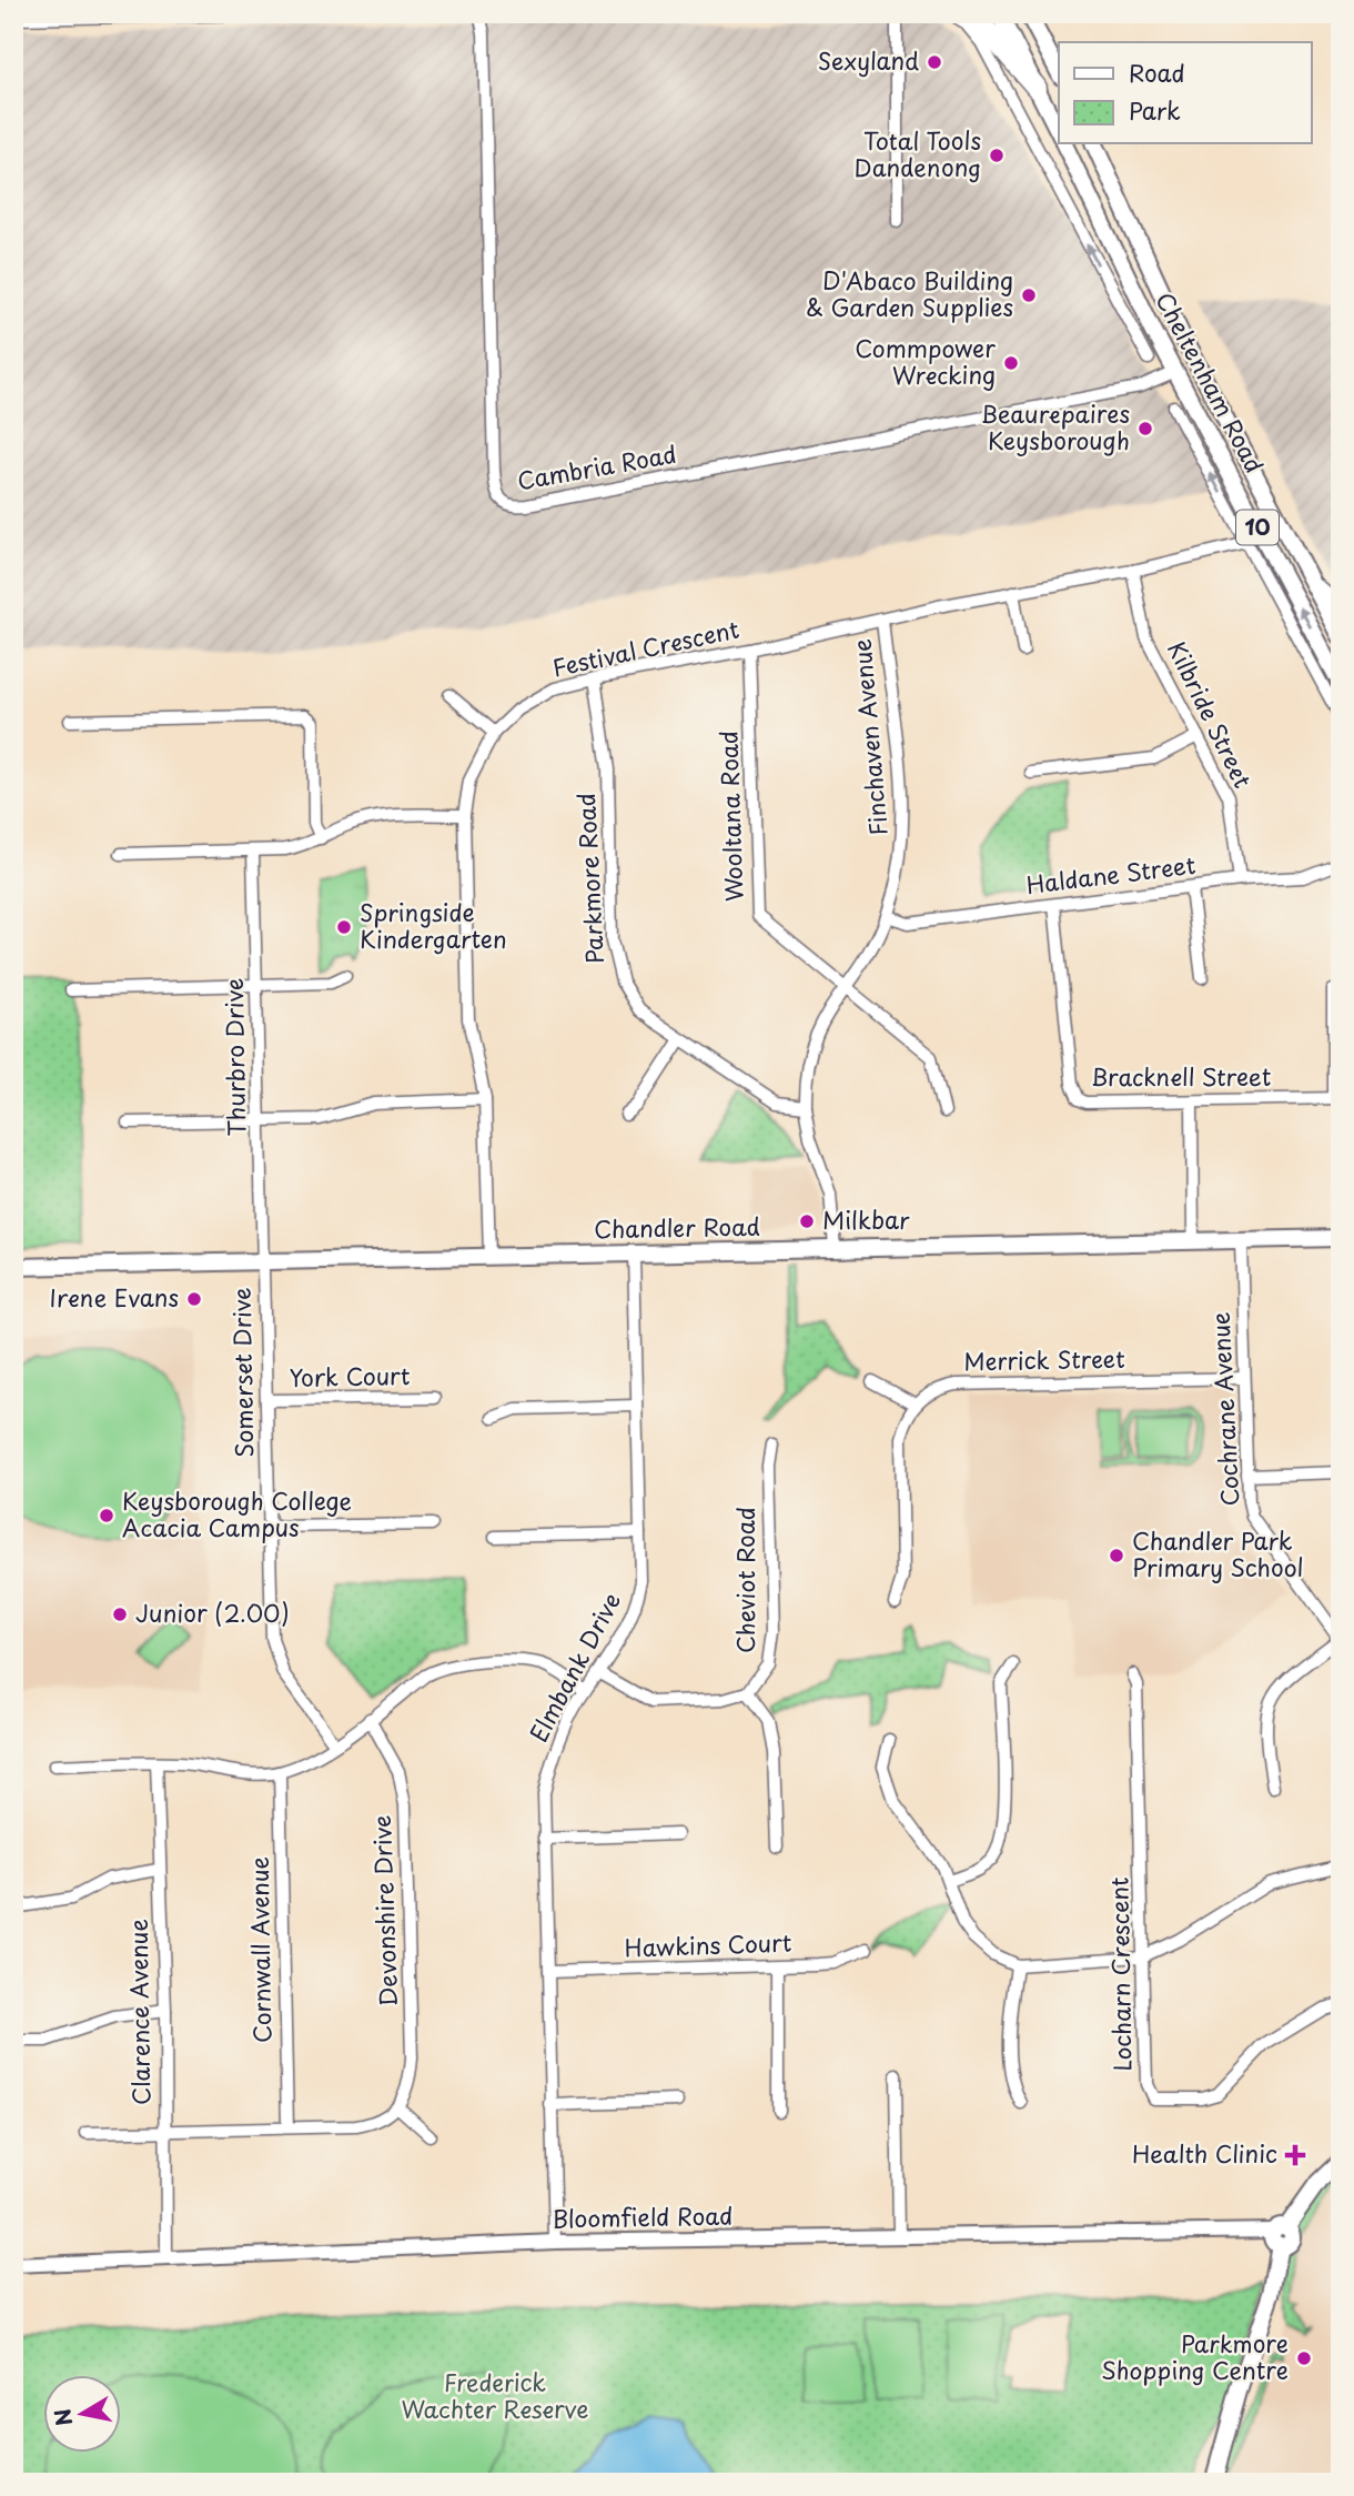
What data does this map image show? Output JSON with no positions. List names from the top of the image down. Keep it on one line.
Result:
{"streets":{"main road":["Cheltenham Road","10","Chandler Road"],"street":["Cambria Road","Festival Crescent","Kilbride Street","Finchaven Avenue","Wooltana Road","Haldane Street","Parkmore Road","Thurbro Drive","Bracknell Street","Merrick Street","Somerset Drive","York Court","Cochrane Avenue","Cheviot Road","Elmbank Drive","Devonshire Drive","Hawkins Court","Cornwall Avenue","Locharn Crescent","Clarence Avenue","Bloomfield Road"]},"crossings":[["Cheltenham Road","Cambria Road"],["Cheltenham Road","Festival Crescent"],["Festival Crescent","Kilbride Street"],["Festival Crescent","Finchaven Avenue"],["Festival Crescent","Wooltana Road"],["Festival Crescent","Parkmore Road"],["Festival Crescent","Chandler Road"],["Kilbride Street","Haldane Street"],["Finchaven Avenue","Wooltana Road"],["Finchaven Avenue","Haldane Street"],["Finchaven Avenue","Parkmore Road"],["Haldane Street","Bracknell Street"],["Thurbro Drive","Chandler Road"],["Thurbro Drive","Somerset Drive"],["Chandler Road","Somerset Drive"],["Chandler Road","Cochrane Avenue"],["Chandler Road","Elmbank Drive"],["Merrick Street","Cochrane Avenue"],["Somerset Drive","York Court"],["Elmbank Drive","Hawkins Court"],["Elmbank Drive","Bloomfield Road"],["Clarence Avenue","Bloomfield Road"]],"parks":["Frederick Wachter Reserve"],"places":{"other":["Sexyland","Total Tools Dandenong","D'Abaco Building & Garden Supplies","Commpower Wrecking","Beaurepaires Keysborough","Springside Kindergarten","Milkbar","Irene Evans","Keysborough College Acacia Campus","Chandler Park Primary School","Junior (2.00)","Parkmore Shopping Centre"],"health":["Health Clinic"]},"legend":["Road","Park"],"north":"left"}
